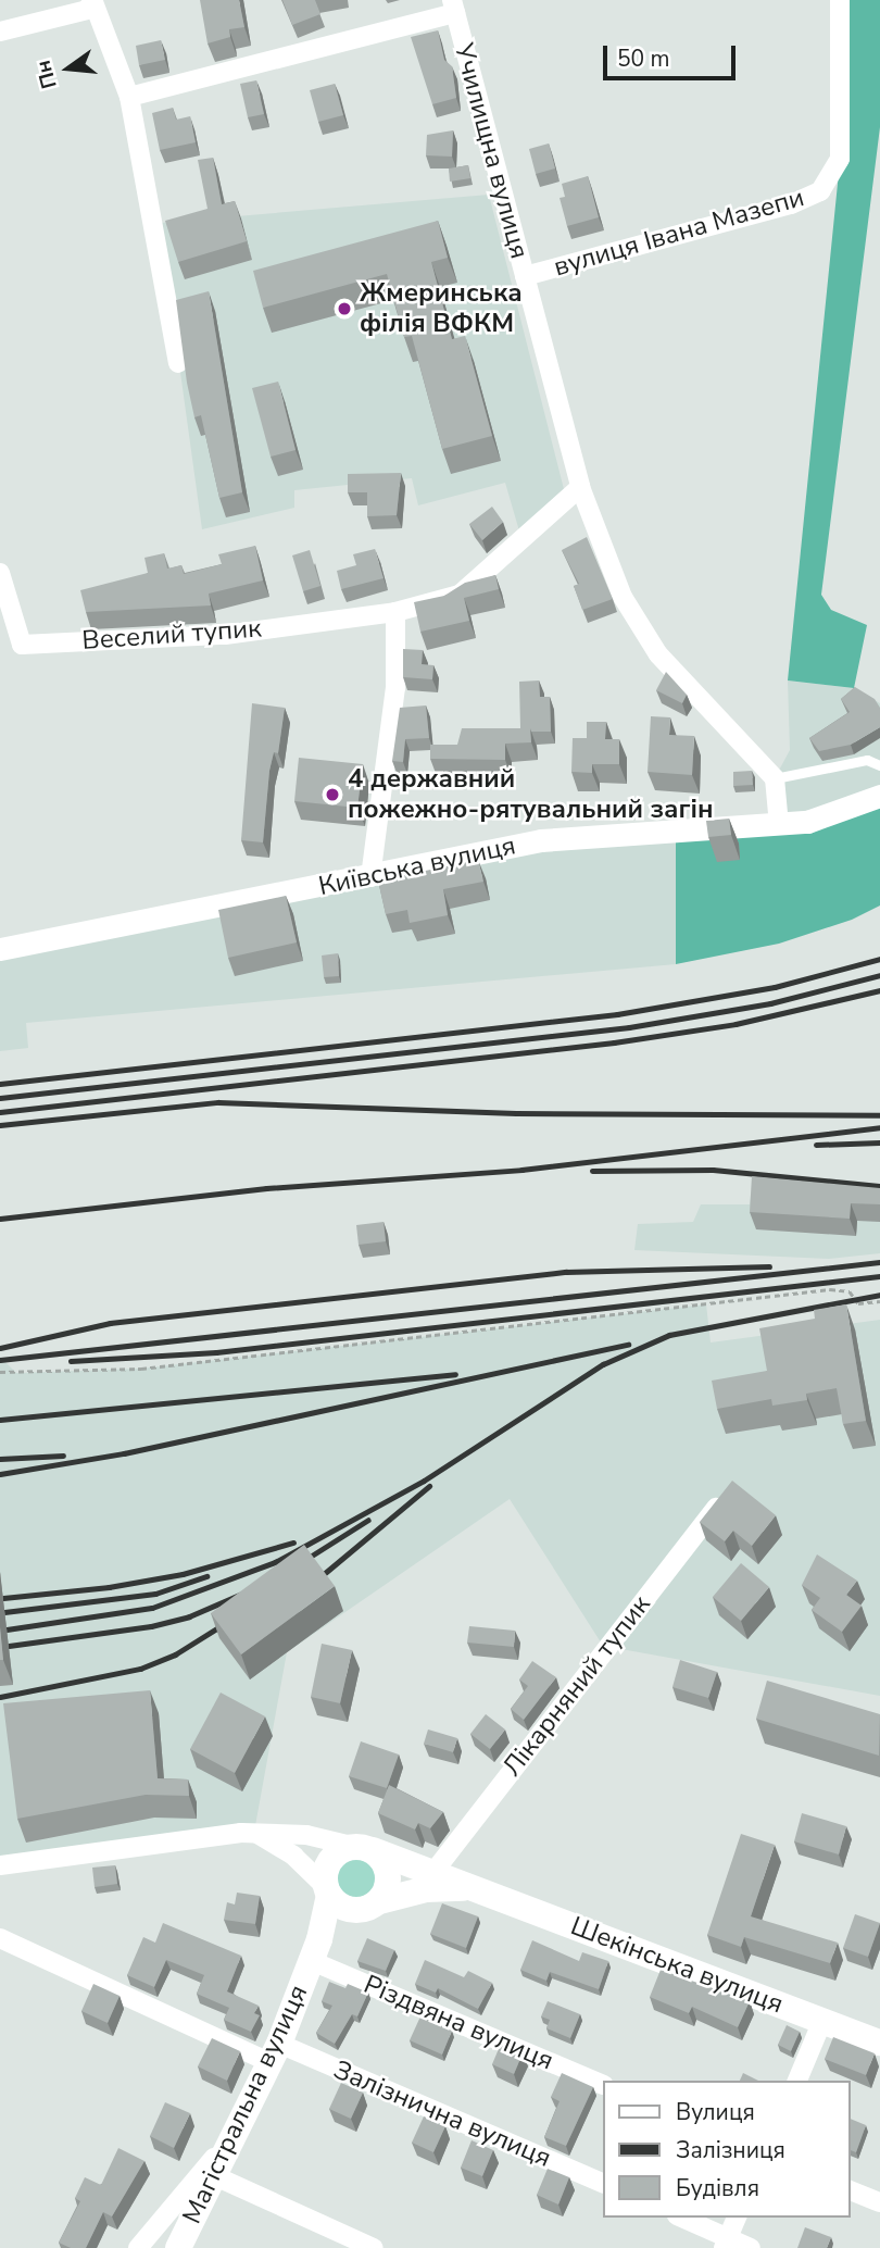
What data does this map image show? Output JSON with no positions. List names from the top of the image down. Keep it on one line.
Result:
{"streets":{"main road":["Шекінська вулиця","Магістральна вулиця"],"street":["Училищна вулиця","вулиця Івана Мазепи","Веселий тупик","Київська вулиця","Лікарняний тупик","Різдвяна вулиця","Залізнична вулиця"]},"crossings":[["Училищна вулиця","вулиця Івана Мазепи"],["Лікарняний тупик","Шекінська вулиця"],["Шекінська вулиця","Магістральна вулиця"],["Різдвяна вулиця","Магістральна вулиця"],["Магістральна вулиця","Залізнична вулиця"]],"places":["Жмеринська філія ВФКМ","4 державний пожежно-рятувальний загін"],"legend":["Вулиця","Залізниця","Будівля"],"scale_bar":"50 m","north":"left"}
